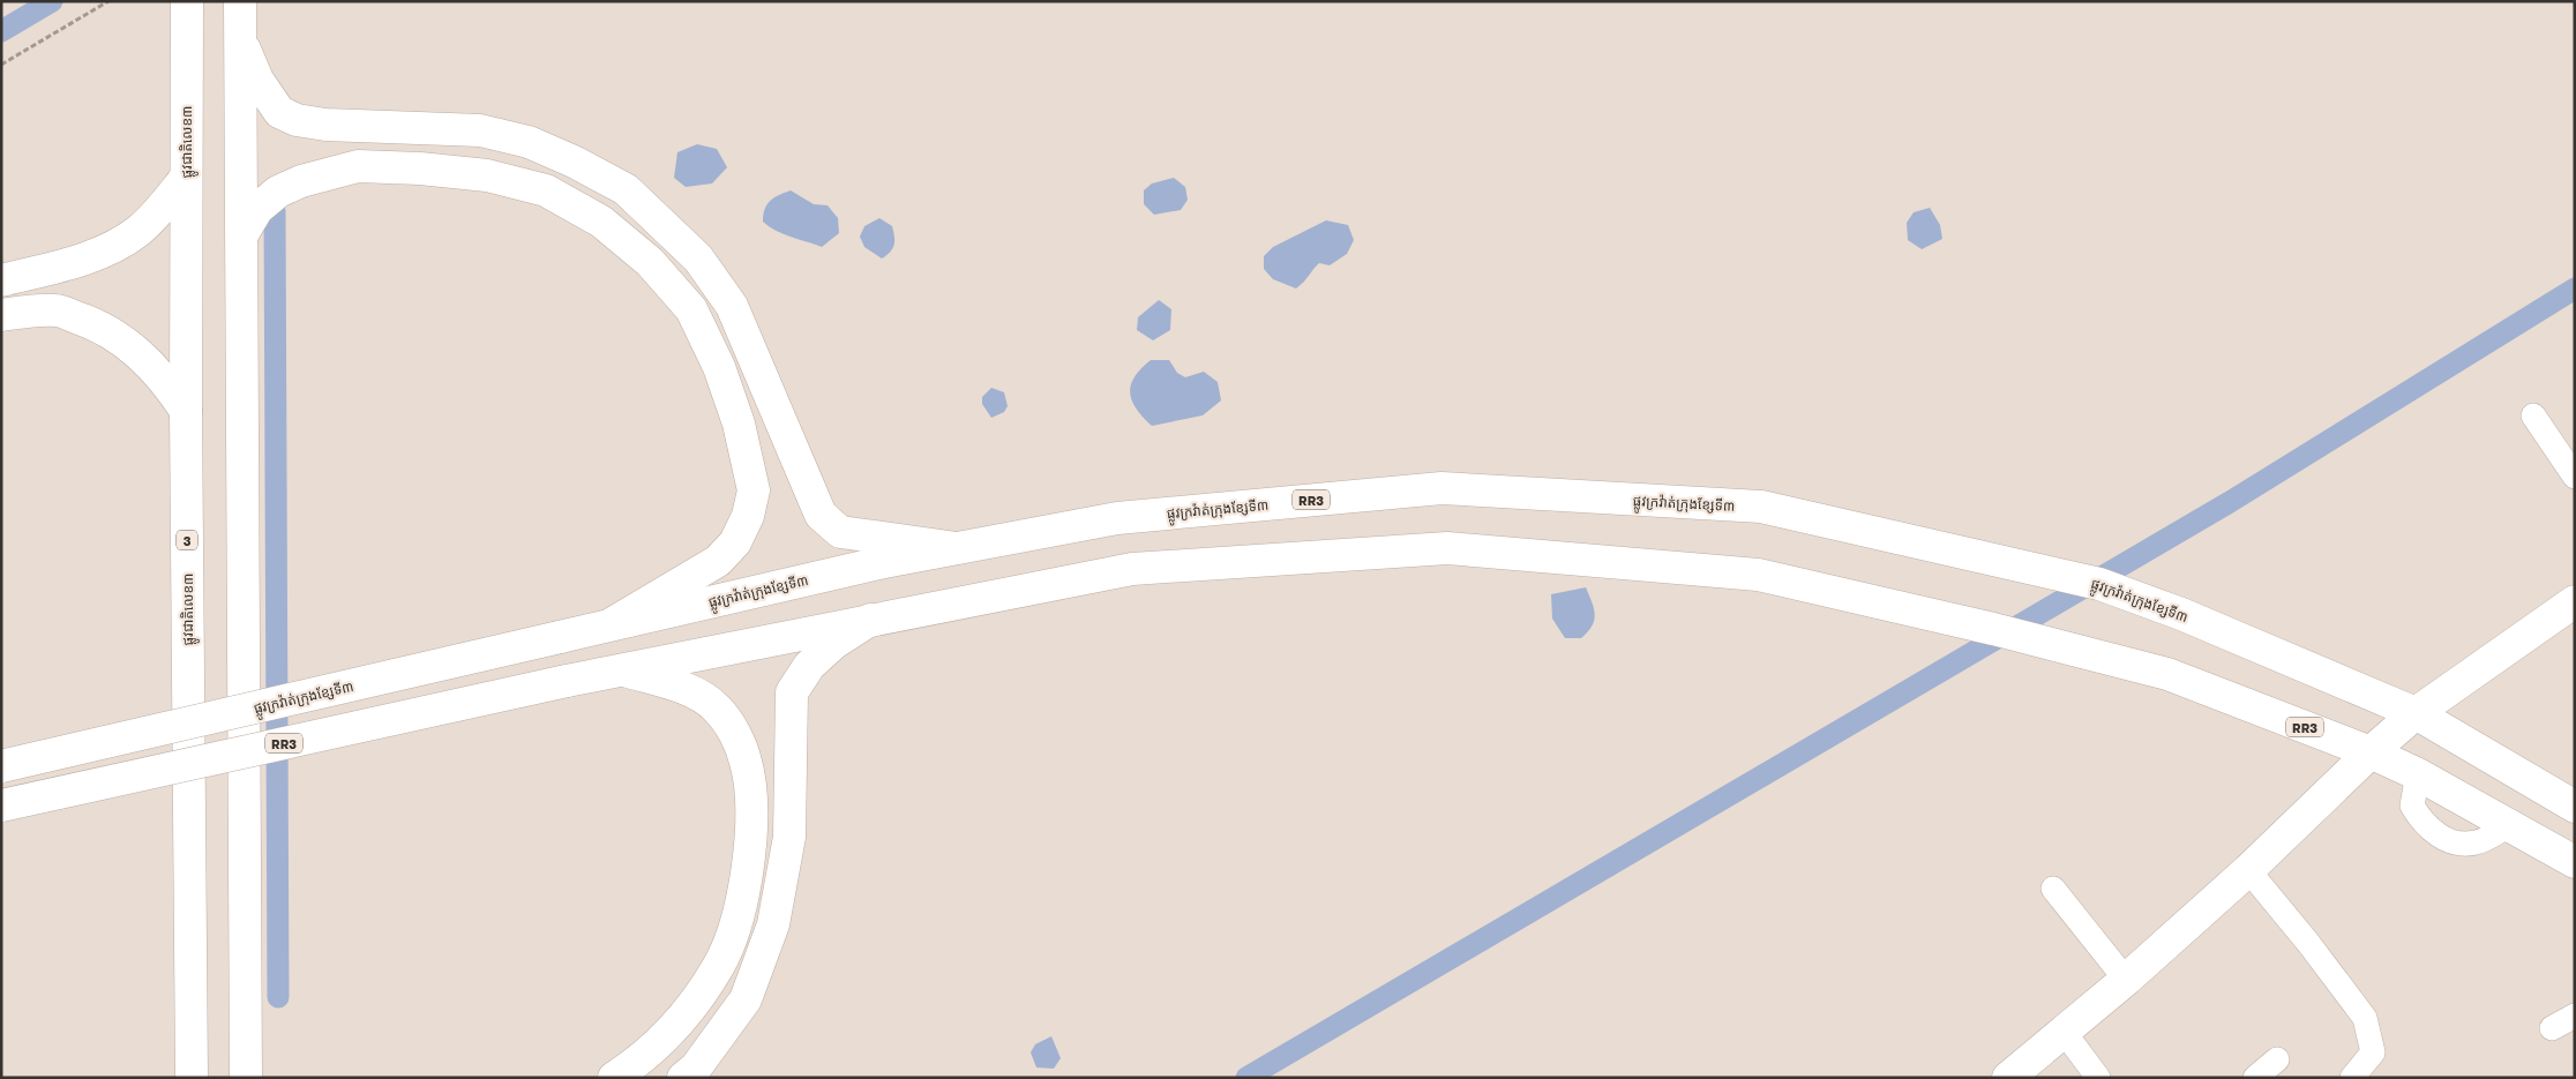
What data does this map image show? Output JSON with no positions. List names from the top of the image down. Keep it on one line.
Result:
{"streets":{"main road":["ផ្លូវជាតិលេខ៣","RR3","ផ្លូវក្រវ៉ាត់ក្រុងខ្សែទី៣","3"]}}
